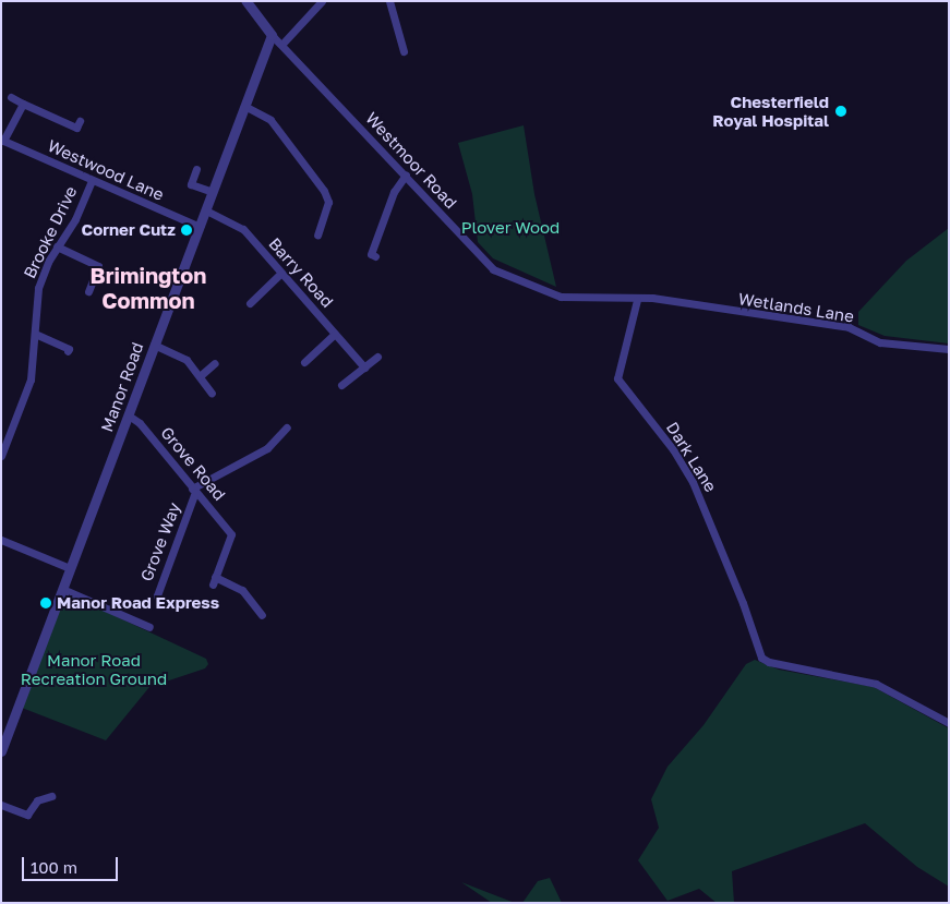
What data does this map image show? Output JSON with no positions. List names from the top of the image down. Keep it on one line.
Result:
{"streets":{"street":["Westmoor Road","Westwood Lane","Brooke Drive","Barry Road","Wetlands Lane","Manor Road","Dark Lane","Grove Road","Grove Way"]},"crossings":[["Westmoor Road","Wetlands Lane"],["Westmoor Road","Manor Road"],["Westmoor Road","Dark Lane"],["Westwood Lane","Brooke Drive"],["Westwood Lane","Manor Road"],["Barry Road","Manor Road"],["Wetlands Lane","Dark Lane"],["Manor Road","Grove Road"],["Grove Road","Grove Way"]],"districts":["Brimington Common"],"parks":["Plover Wood","Manor Road Recreation Ground"],"places":["Chesterfield Royal Hospital","Corner Cutz","Manor Road Express"],"scale_bar":"100 m"}
